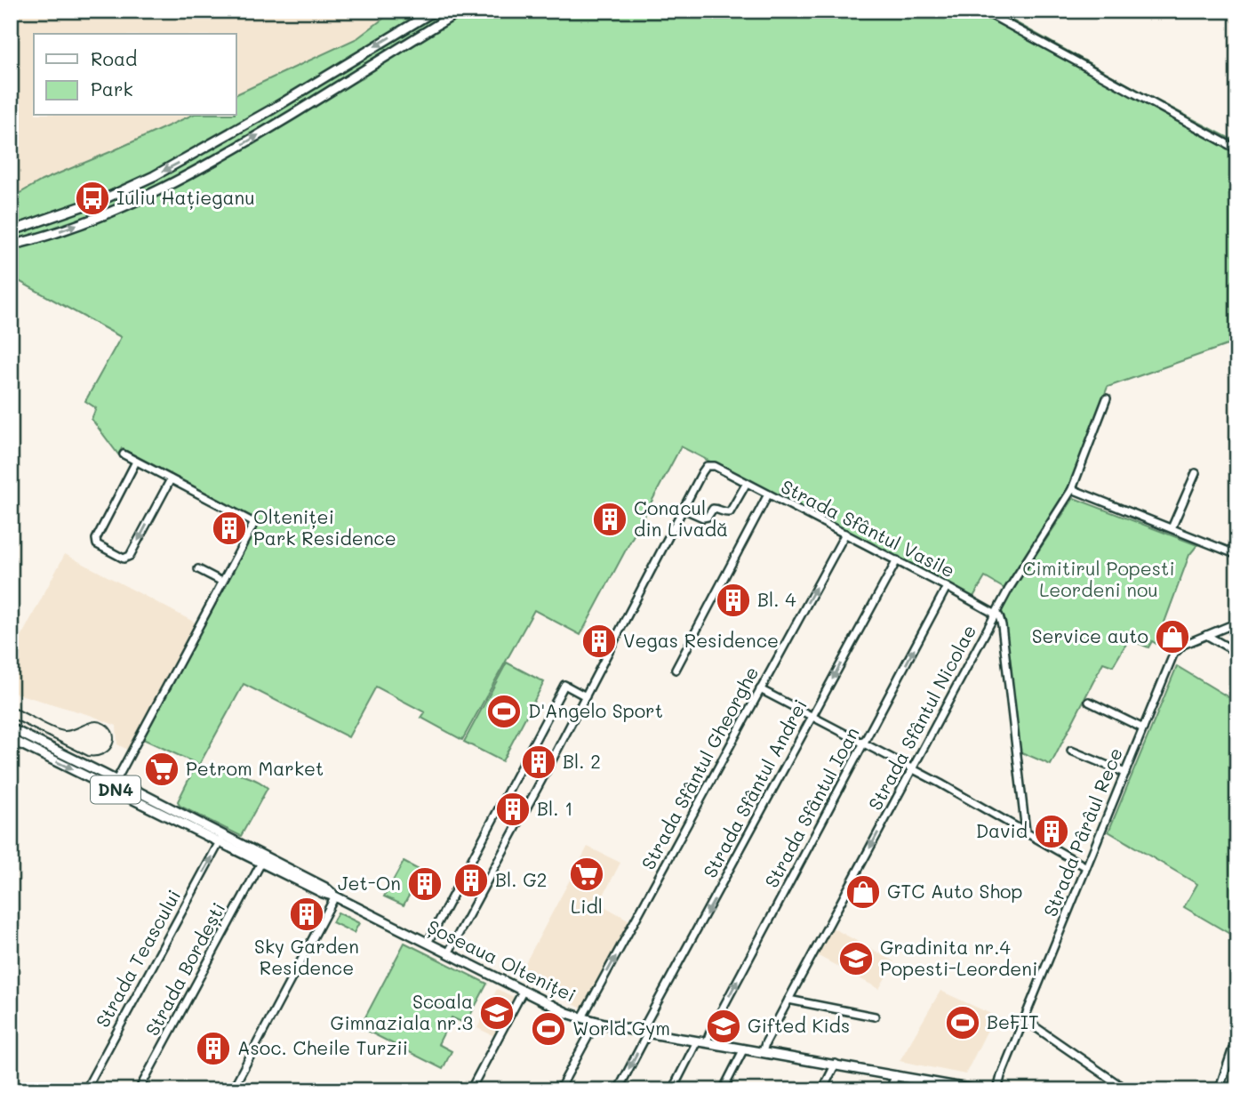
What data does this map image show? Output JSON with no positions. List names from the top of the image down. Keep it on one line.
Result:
{"streets":{"main road":["DN4","Șoseaua Olteniței"],"street":["Strada Sfântul Vasile","Strada Sfântul Nicolae","Strada Sfântul Gheorghe","Strada Sfântul Andrei","Strada Sfântul Ioan","Strada Pârâul Rece","Strada Teascului","Strada Bordești"]},"crossings":[["Strada Sfântul Vasile","Strada Sfântul Nicolae"],["Strada Sfântul Vasile","Strada Sfântul Gheorghe"],["Strada Sfântul Vasile","Strada Sfântul Andrei"],["Strada Sfântul Vasile","Strada Sfântul Ioan"],["Strada Sfântul Nicolae","Șoseaua Olteniței"],["Strada Sfântul Gheorghe","Șoseaua Olteniței"],["Strada Sfântul Andrei","Șoseaua Olteniței"],["Strada Sfântul Ioan","Șoseaua Olteniței"],["Strada Teascului","Șoseaua Olteniței"],["Șoseaua Olteniței","Strada Bordești"]],"one_way":["Strada Sfântul Nicolae","Strada Sfântul Gheorghe","Strada Sfântul Andrei","Strada Sfântul Ioan","Strada Teascului"],"parks":["Cimitirul Popesti Leordeni nou"],"places":{"bus stop":["Iuliu Hațieganu"],"building":["Conacul din Livadă","Olteniței Park Residence","Bl. 4","Vegas Residence","Bl. 2","Bl. 1","David","Bl. G2","Jet-On","Sky Garden Residence","Asoc. Cheile Turzii"],"shop":["Service auto","GTC Auto Shop"],"sports":["D'Angelo Sport","BeFIT","World Gym"],"supermarket":["Petrom Market","Lidl"],"school or university":["Gradinita nr.4 Popesti-Leordeni","Scoala Gimnaziala nr.3","Gifted Kids"]},"legend":["Road","Park"]}
